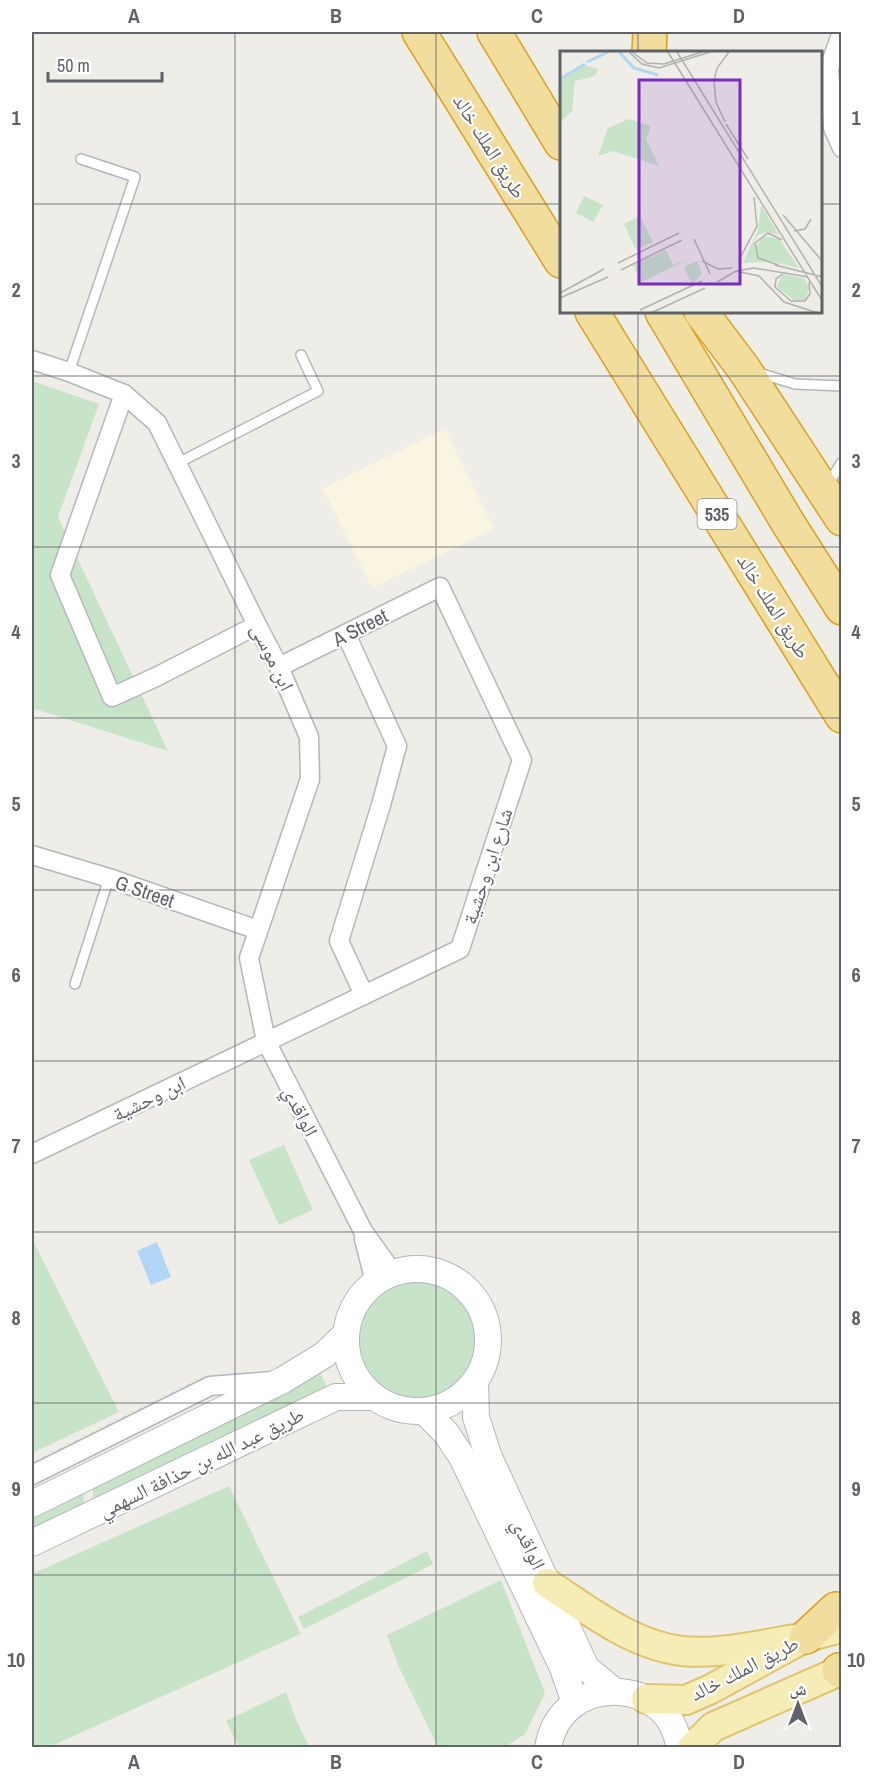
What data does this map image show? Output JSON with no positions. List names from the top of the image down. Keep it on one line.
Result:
{"streets":{"highway":["طريق الملك خالد","535"],"street":["A Street","ابن موسى","شارع ابن وحشية","G Street","ابن وحشية","الواقدي","طريق عبد الله بن حذافة السهمي"]},"crossings":[["A Street","ابن موسى"],["A Street","شارع ابن وحشية"],["ابن موسى","شارع ابن وحشية"],["ابن موسى","G Street"],["ابن موسى","ابن وحشية"],["ابن موسى","الواقدي"],["شارع ابن وحشية","ابن وحشية"],["شارع ابن وحشية","الواقدي"],["ابن وحشية","الواقدي"],["الواقدي","طريق عبد الله بن حذافة السهمي"]],"scale_bar":"50 m","north":"top","grid":{"columns":["A","B","C","D"],"rows":["1","2","3","4","5","6","7","8","9","10"]}}
